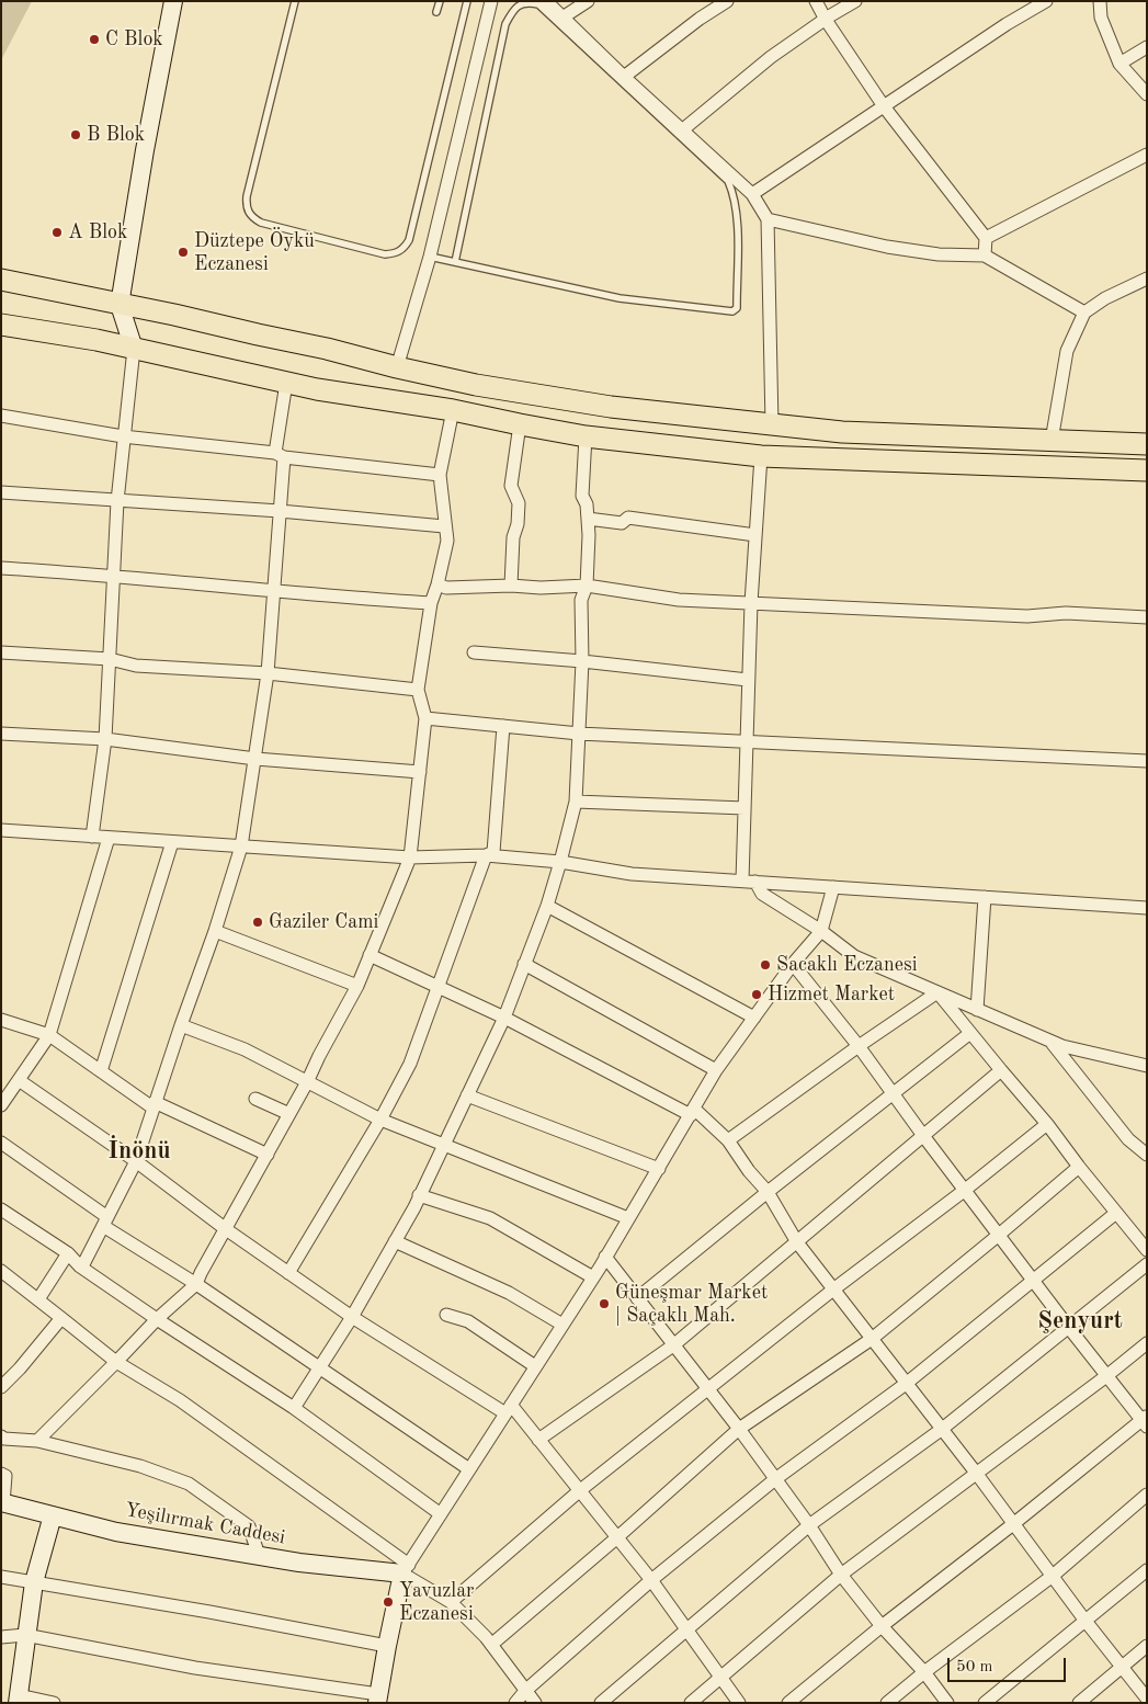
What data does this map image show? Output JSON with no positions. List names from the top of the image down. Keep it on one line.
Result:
{"streets":{"street":["Yeşilırmak Caddesi"]},"districts":["İnönü","Şenyurt"],"places":["C Blok","B Blok","A Blok","Düztepe Öykü Eczanesi","Gaziler Cami","Sacaklı Eczanesi","Hizmet Market","Güneşmar Market | Saçaklı Mah.","Yavuzlar Eczanesi"],"scale_bar":"50 m"}
